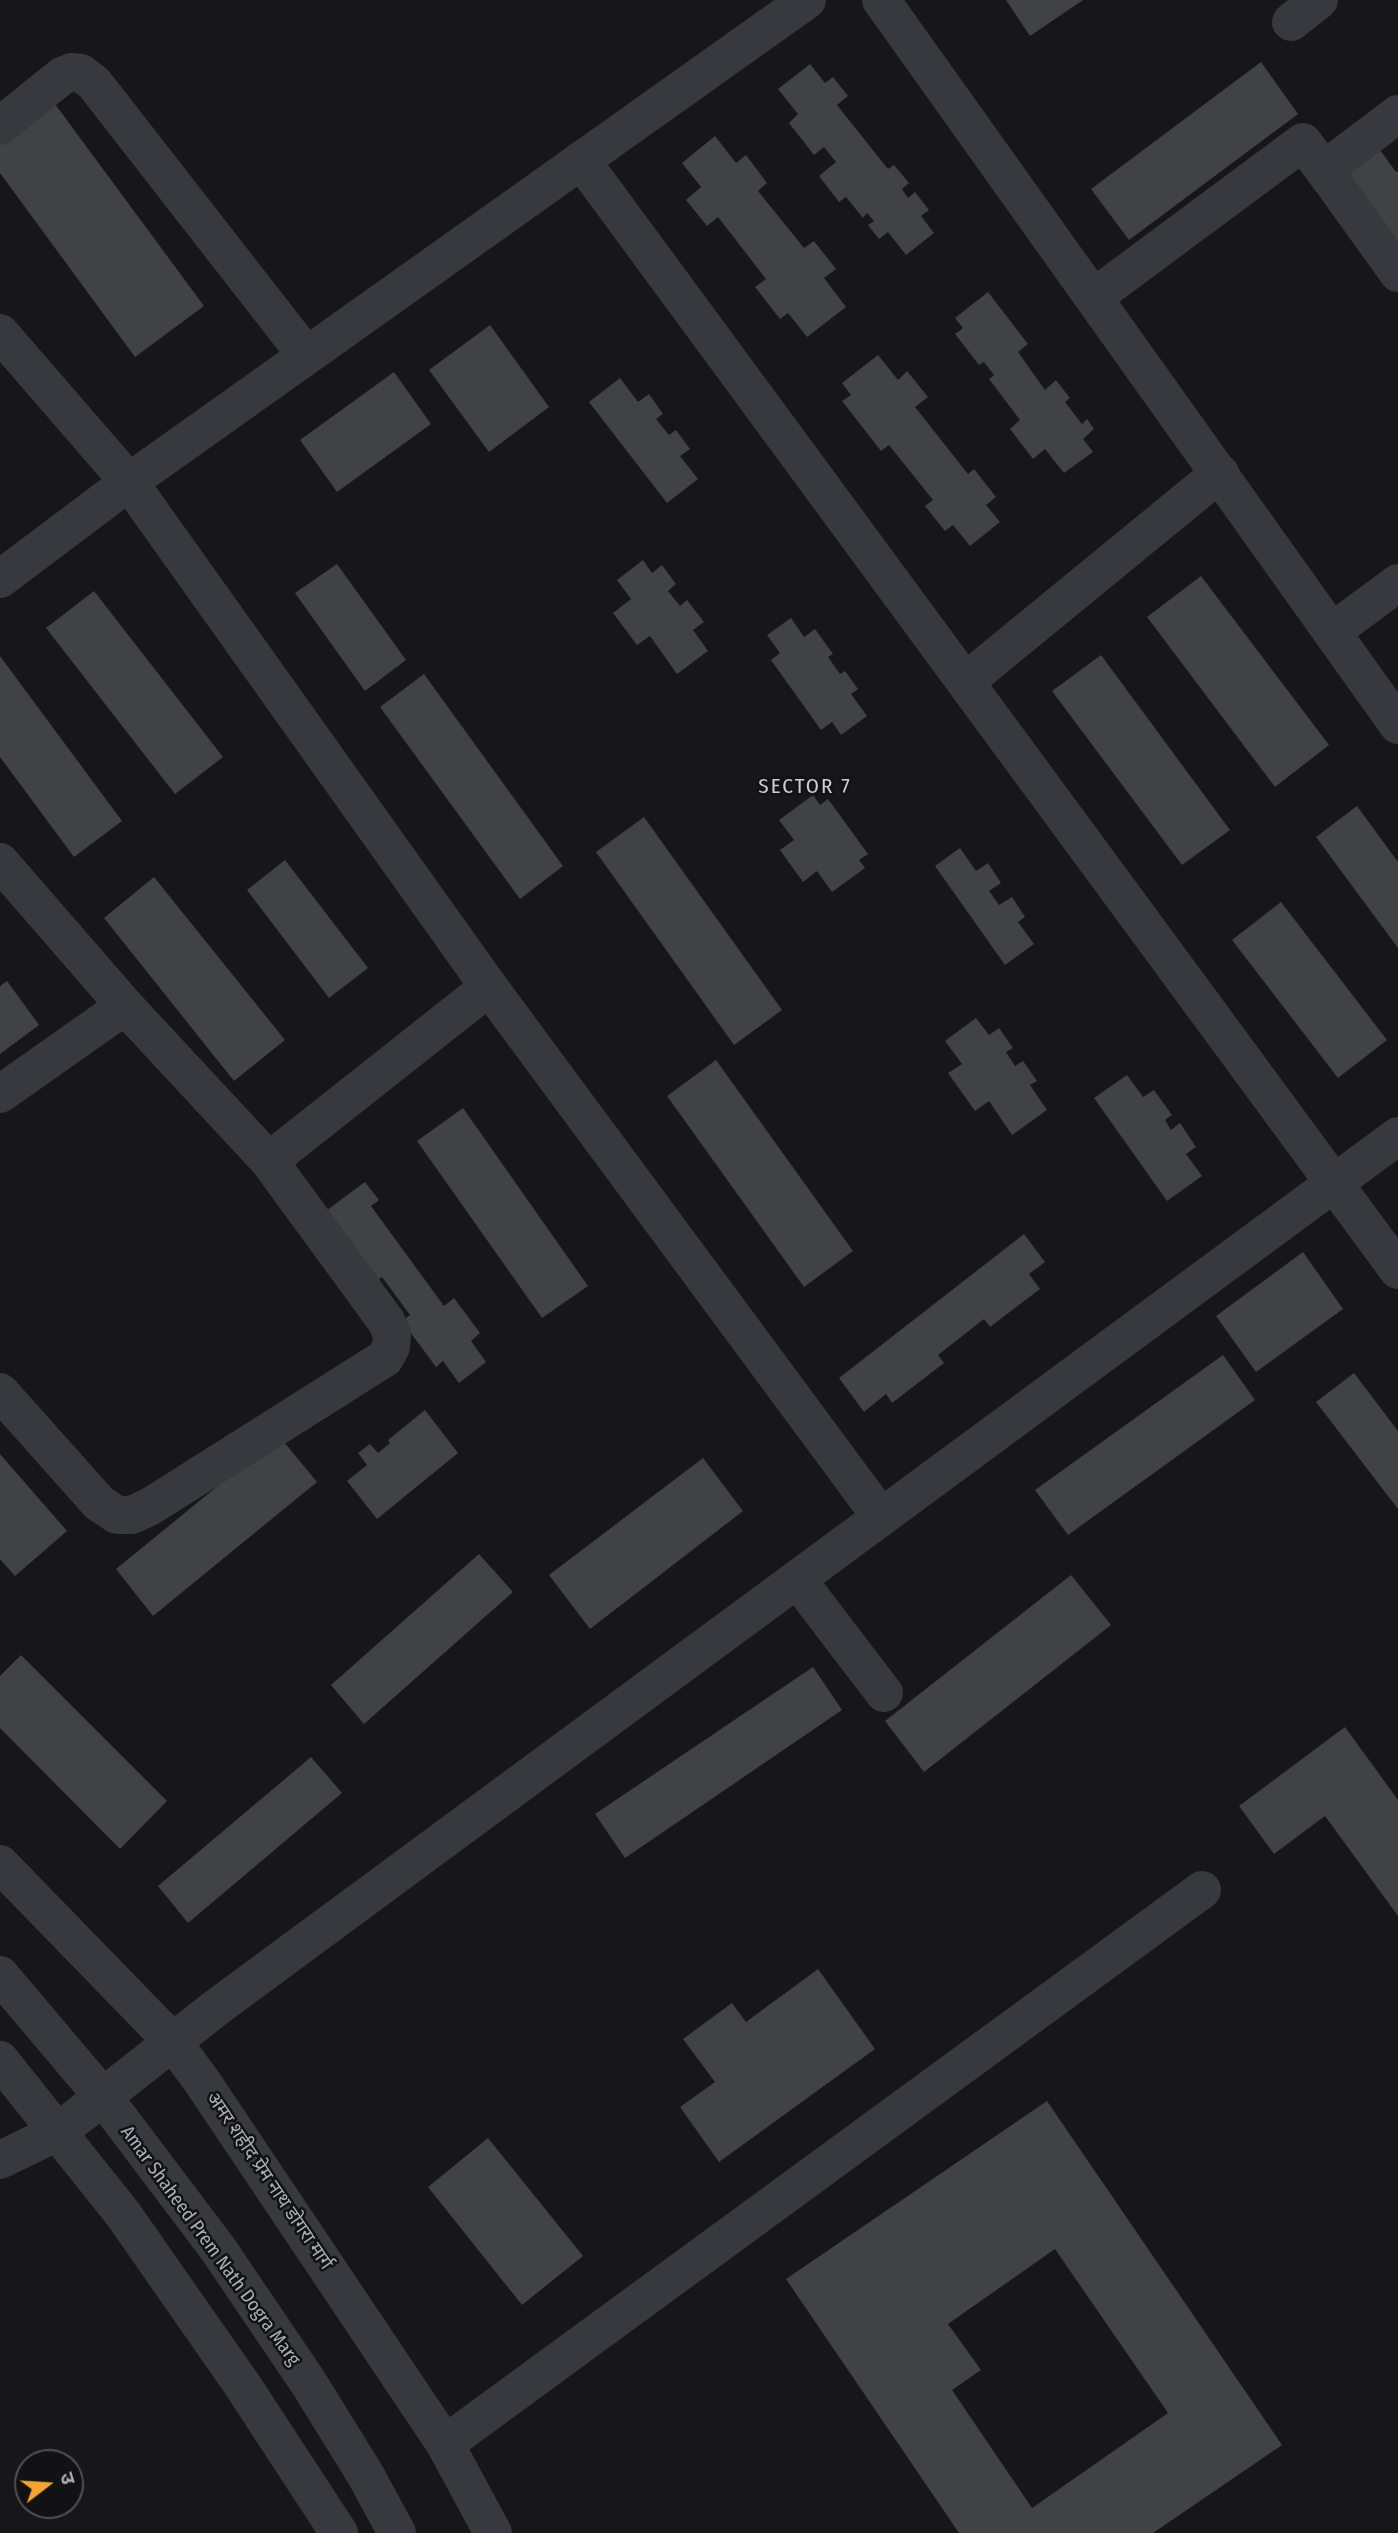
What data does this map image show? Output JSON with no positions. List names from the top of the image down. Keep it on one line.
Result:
{"streets":{"street":["अमर शहीद प्रेम नाथ डोगरा मार्ग","Amar Shaheed Prem Nath Dogra Marg"]},"districts":["SECTOR 7"],"north":"right"}
